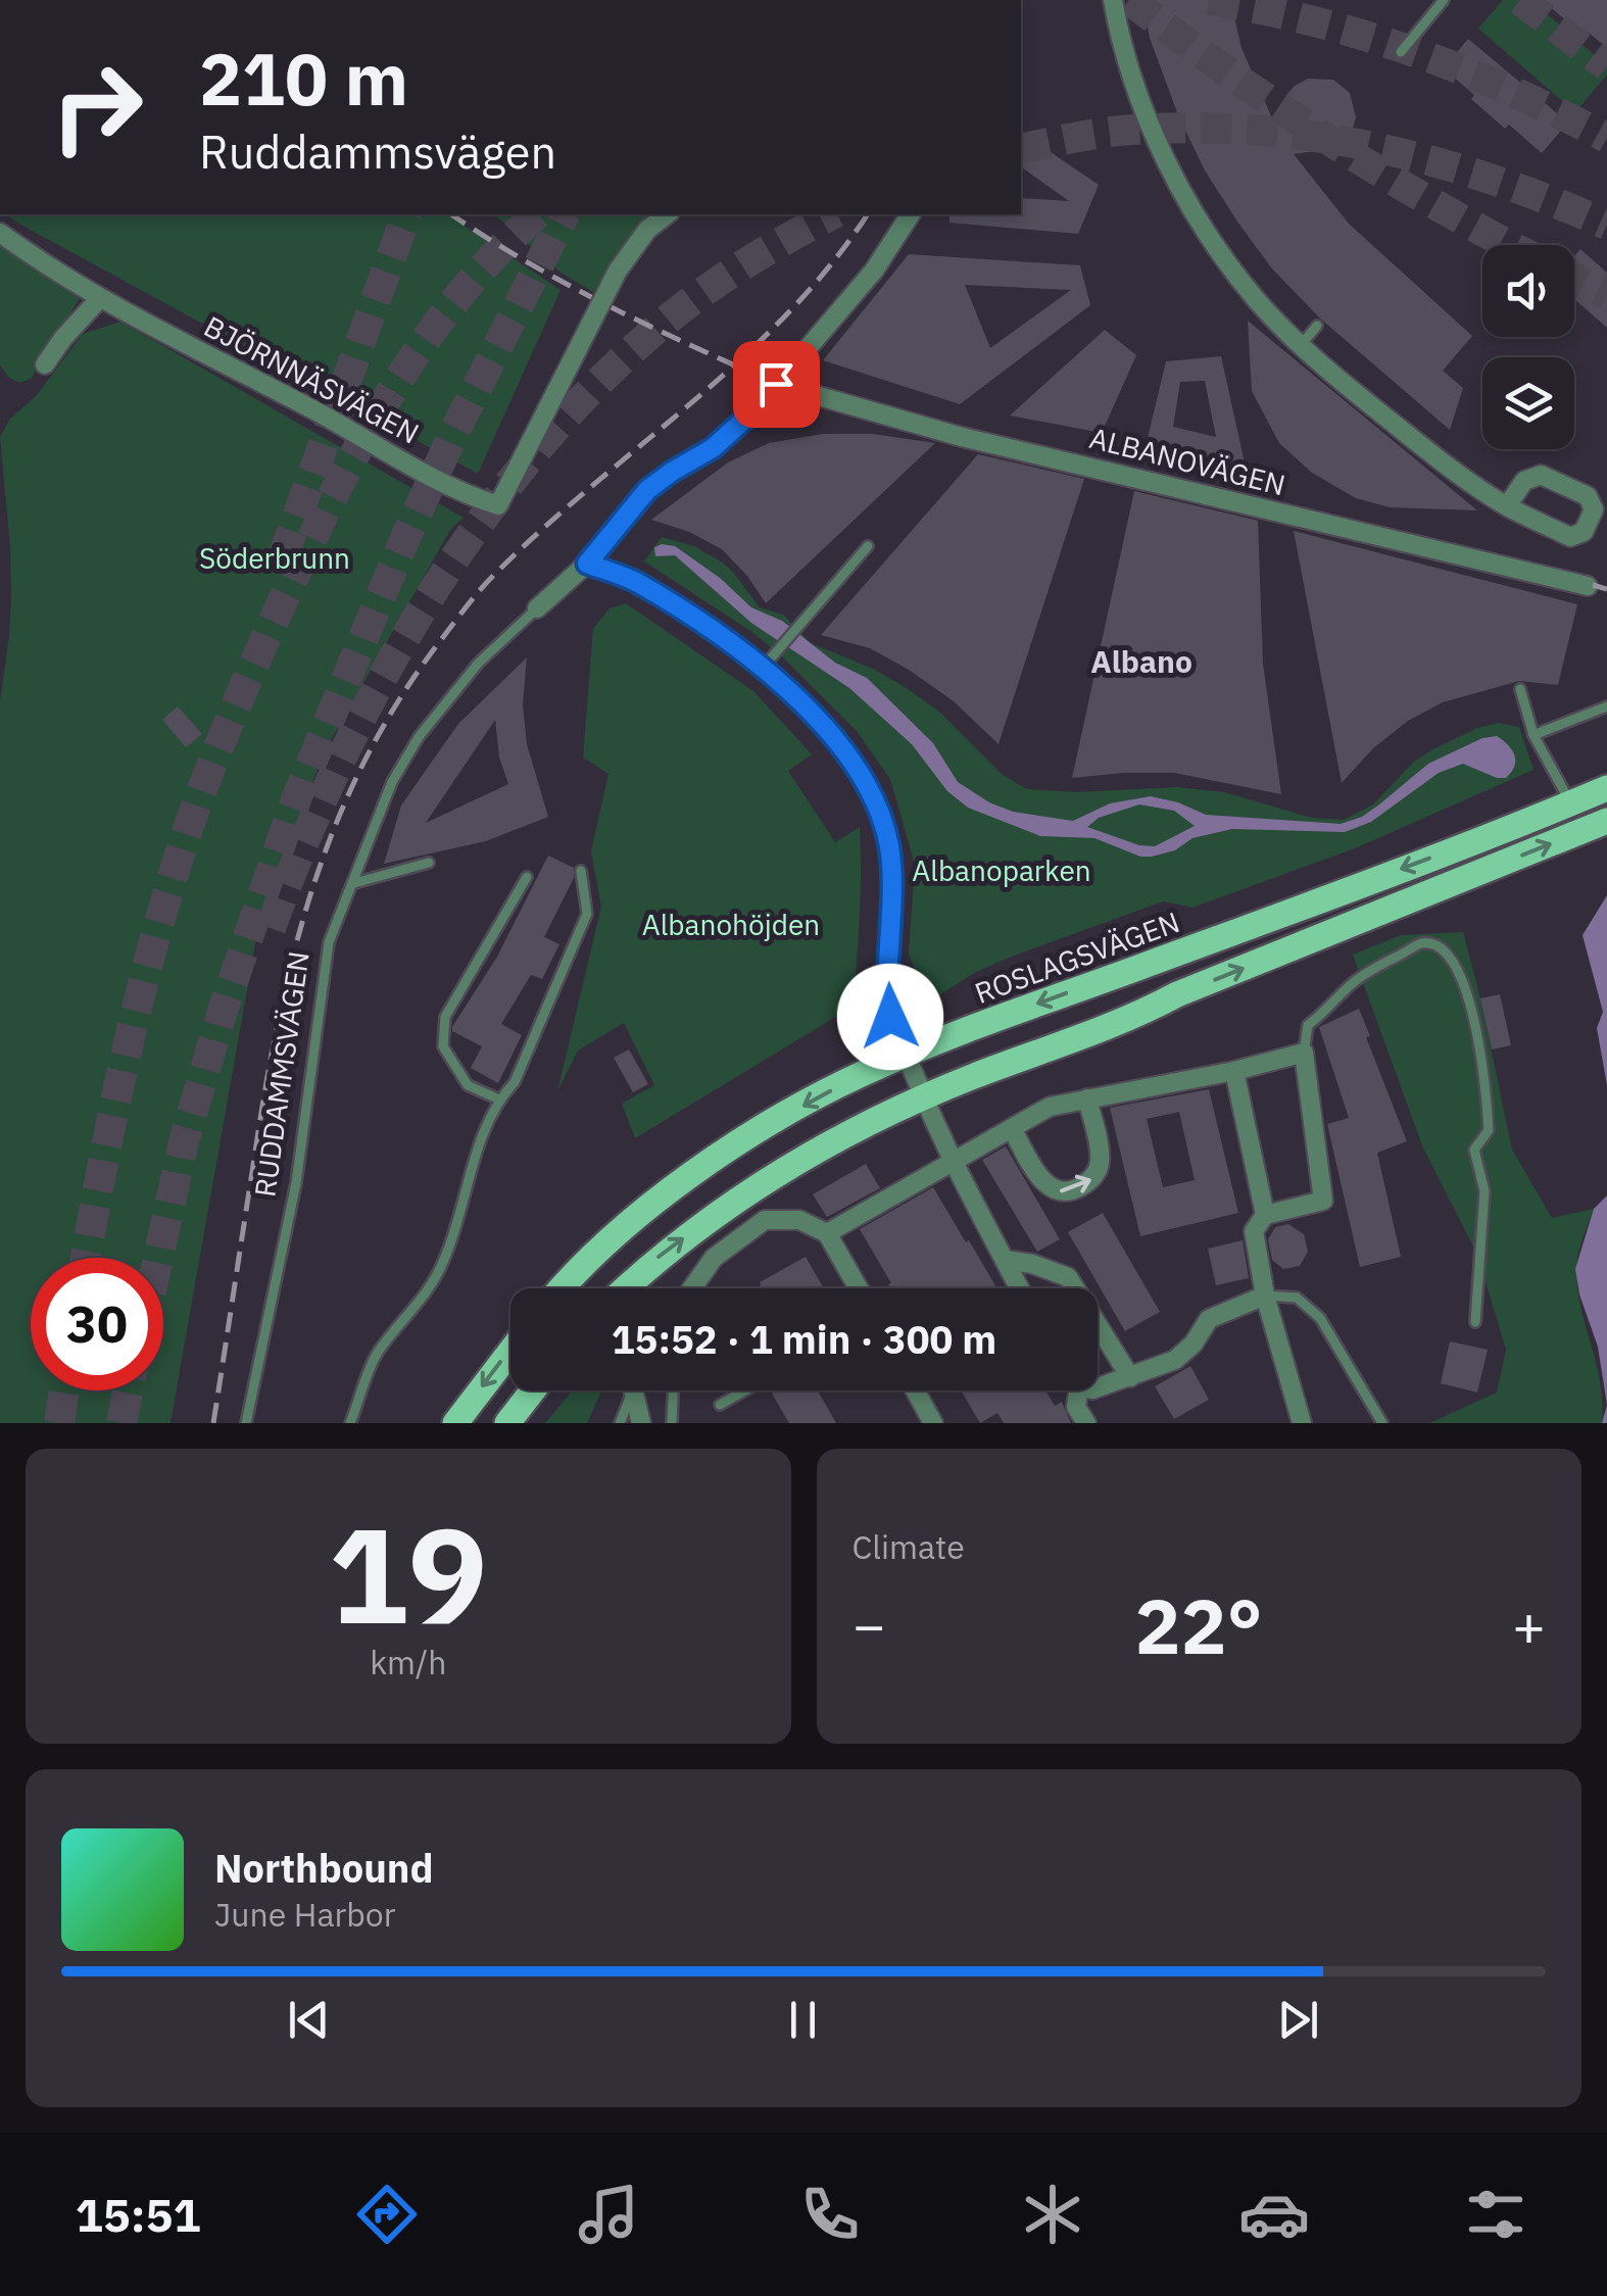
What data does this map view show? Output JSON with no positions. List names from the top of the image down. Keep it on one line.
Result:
{"streets":{"main road":["ROSLAGSVÄGEN"],"street":["BJÖRNNÄSVÄGEN","ALBANOVÄGEN","RUDDAMMSVÄGEN"]},"crossings":[["ALBANOVÄGEN","RUDDAMMSVÄGEN"]],"districts":["Albano"],"parks":["Söderbrunn","Albanoparken","Albanohöjden"],"page":{"turn":["210 m","Ruddammsvägen"],"limit":"30","trip":"15:52 · 1 min · 300 m","tile":[["19","km/h"],"Climate"],"heat":["−","22°","+"],"song":["Northbound","June Harbor"],"tabs":"15:51"}}
